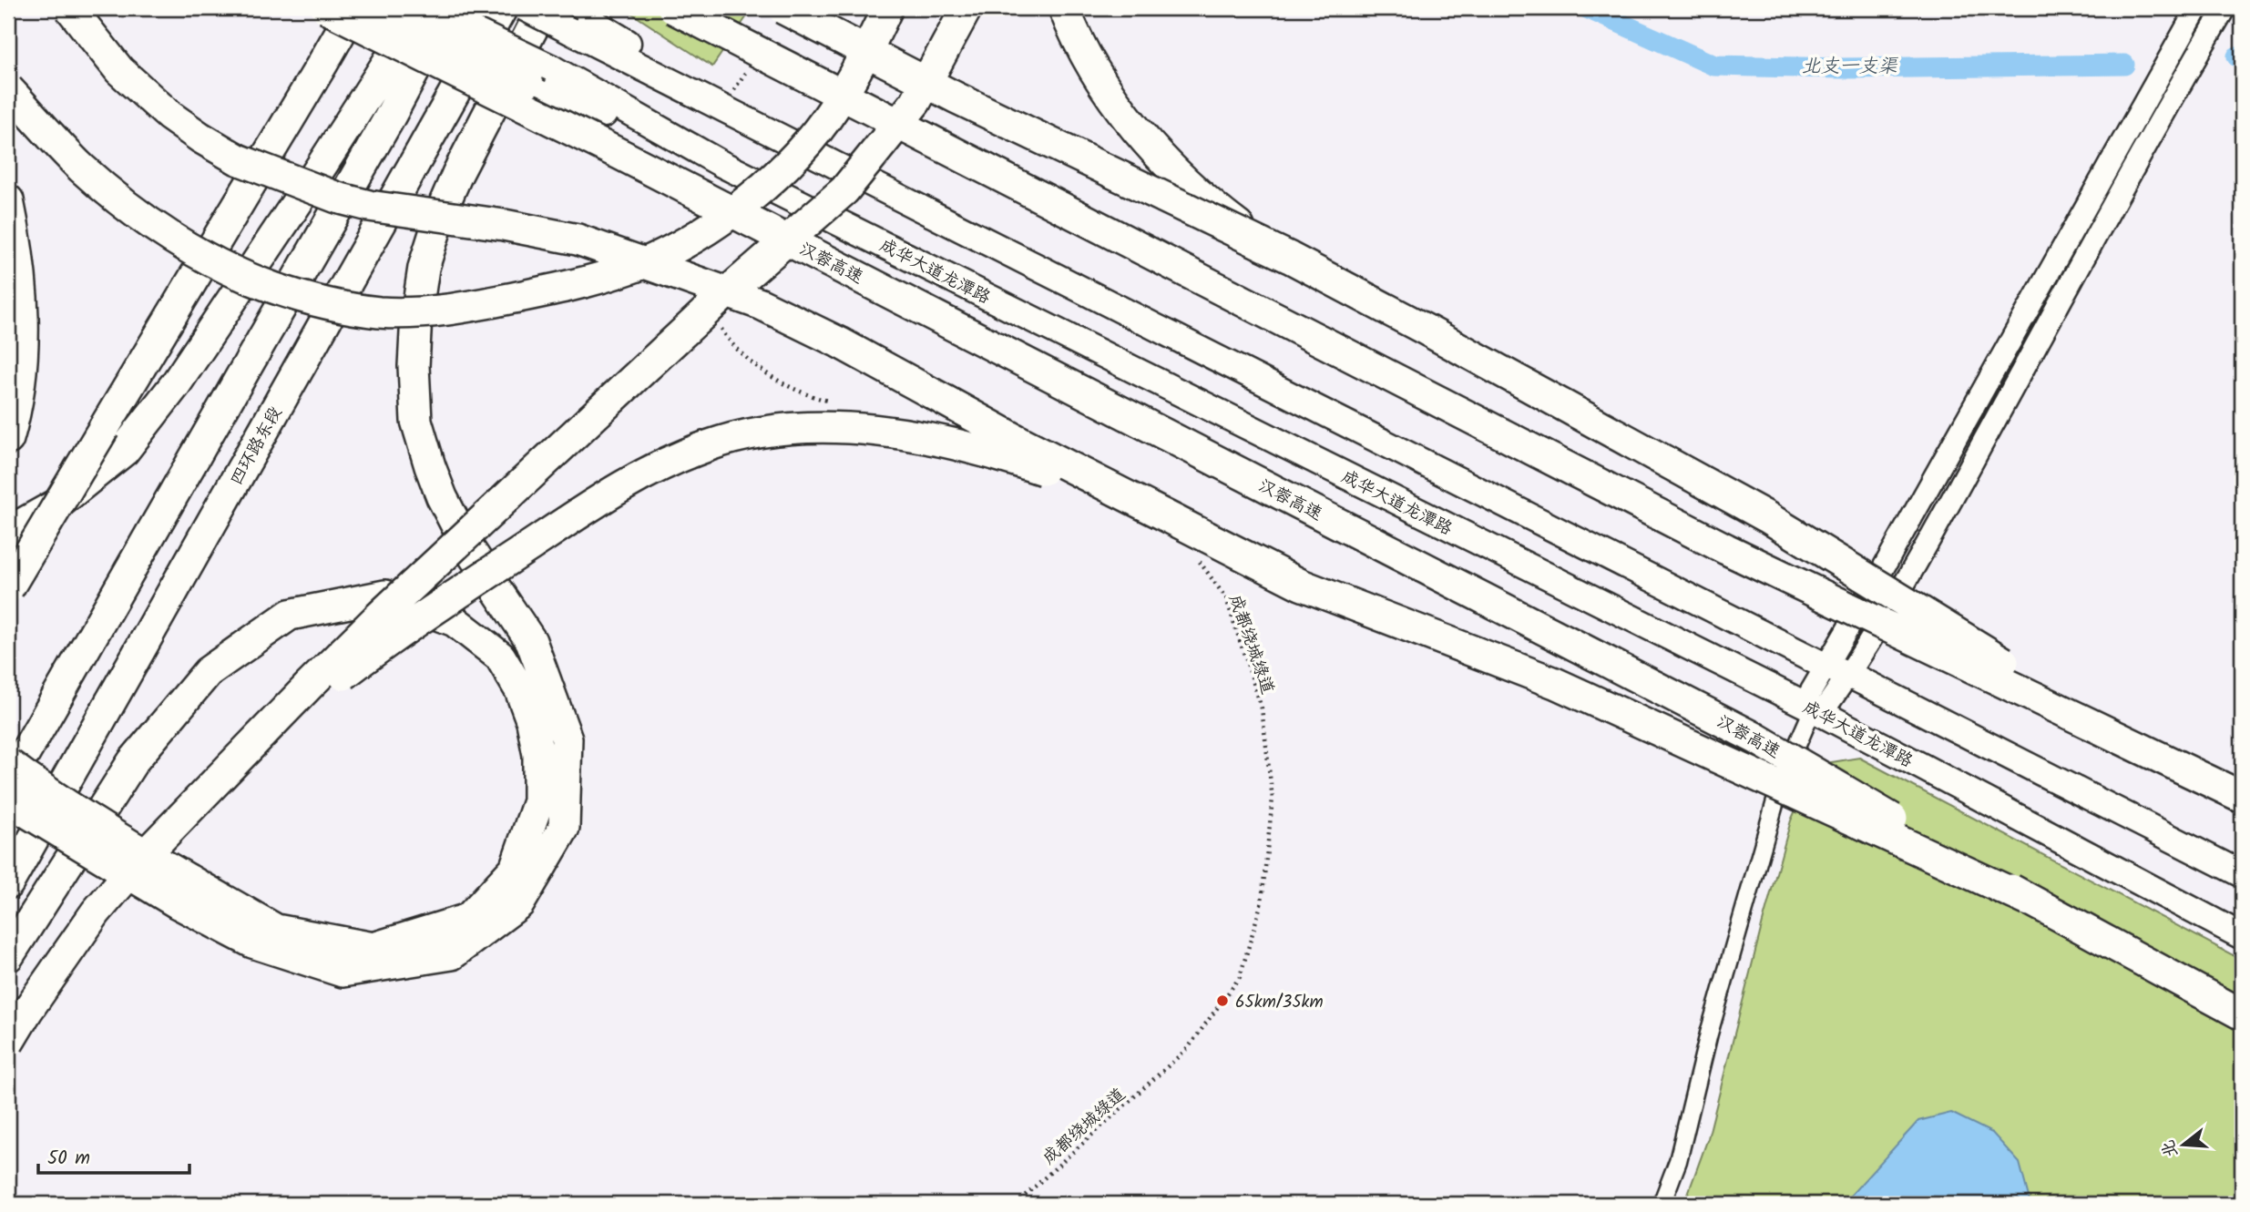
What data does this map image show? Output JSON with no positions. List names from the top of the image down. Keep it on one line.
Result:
{"streets":{"highway":["汉蓉高速","四环路东段"],"main road":["成华大道龙潭路"],"path":["成都绕城绿道"]},"water":["北支一支渠"],"places":["65km/35km"],"scale_bar":"50 m","north":"left"}
